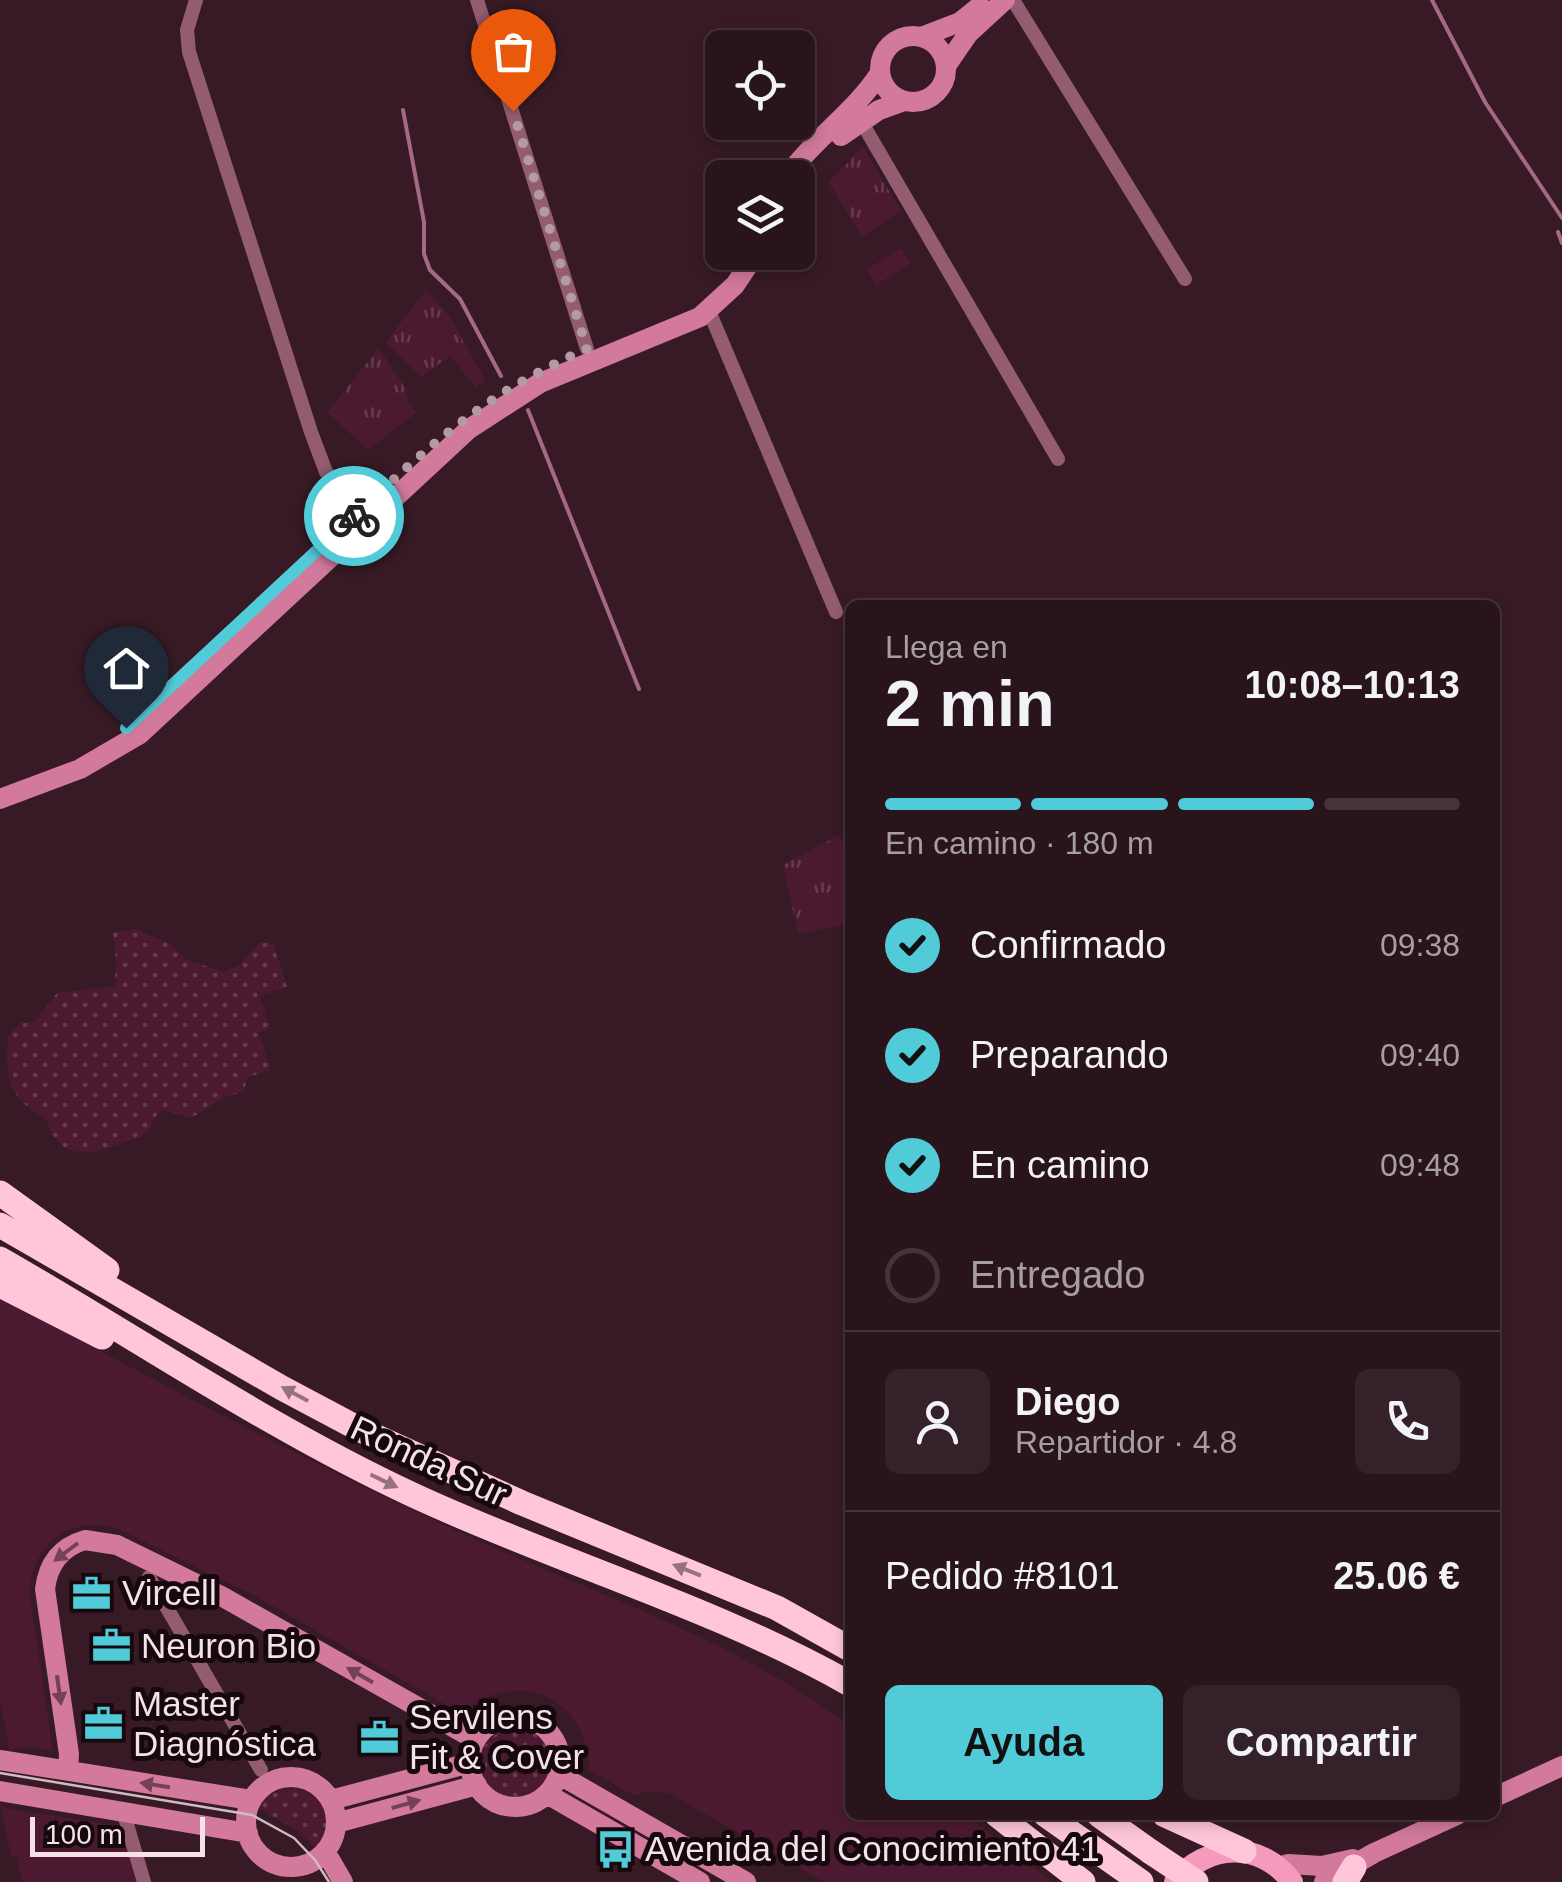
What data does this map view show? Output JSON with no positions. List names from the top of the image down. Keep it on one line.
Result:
{"streets":{"highway":["Ronda Sur"]},"places":{"office":["Vircell","Neuron Bio","Master Diagnóstica","Servilens Fit & Cover"],"bus stop":["Avenida del Conocimiento 41"]},"scale_bar":"100 m","page":{"heading":["2 min","Llega en","10:08–10:13"],"panel":["Diego","Repartidor · 4.8","Pedido #8101","25.06 €"],"bar":"En camino · 180 m","list":[["Confirmado","09:38"],["Preparando","09:40"],["En camino","09:48"],"Entregado"],"buttons":["Ayuda","Compartir"],"scale":"100 m"}}
